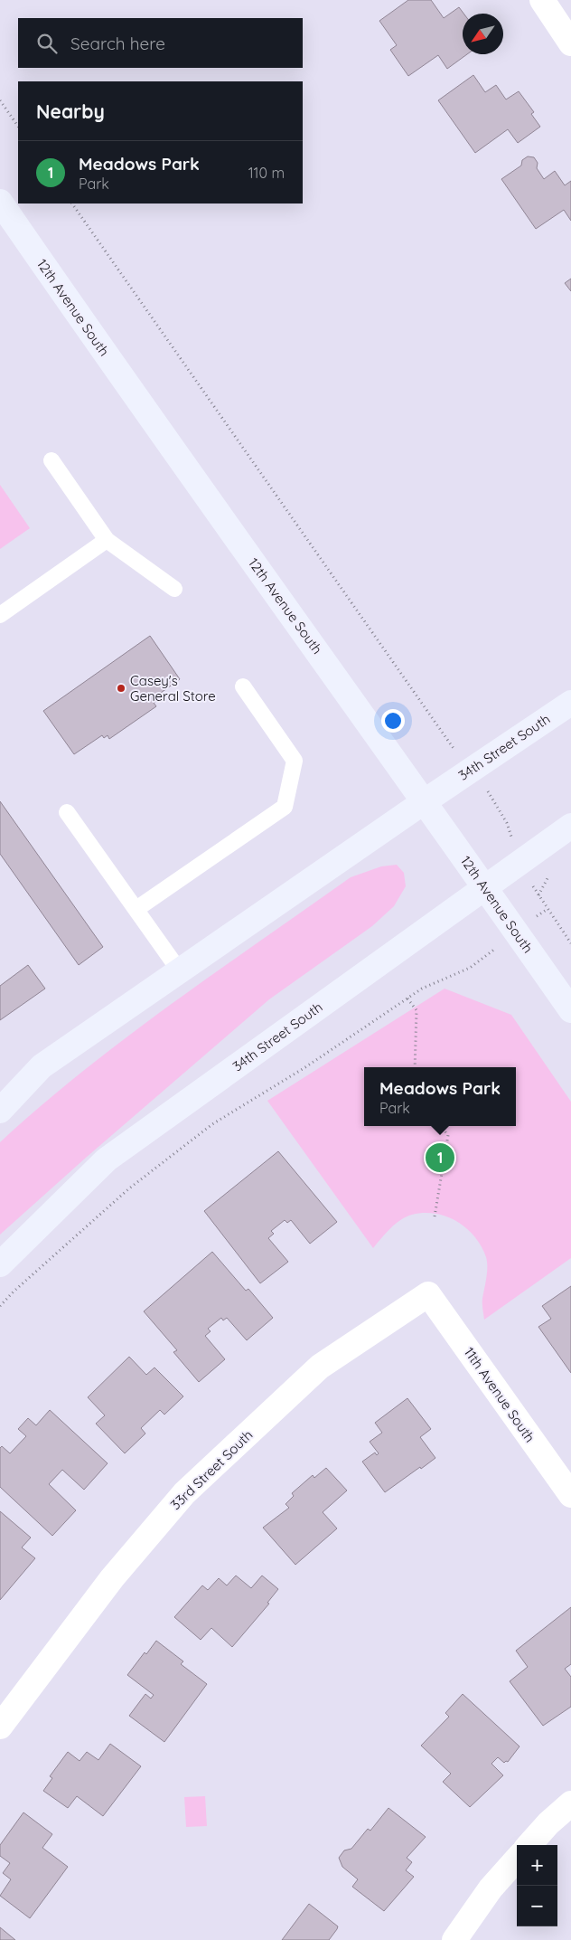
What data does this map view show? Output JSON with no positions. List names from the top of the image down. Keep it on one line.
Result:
{"streets":{"main road":["12th Avenue South","34th Street South"],"street":["11th Avenue South","33rd Street South"]},"crossings":[["12th Avenue South","34th Street South"],["11th Avenue South","33rd Street South"]],"places":["Casey's General Store"],"north":"bottom left","page":{"search":"Search here","heading":"Nearby","list":[{"mark":"1","name":"Meadows Park","note":"Park","value":"110 m"}],"popup":["Meadows Park","Park"],"pins":"1","map_buttons":["+","−"]}}
